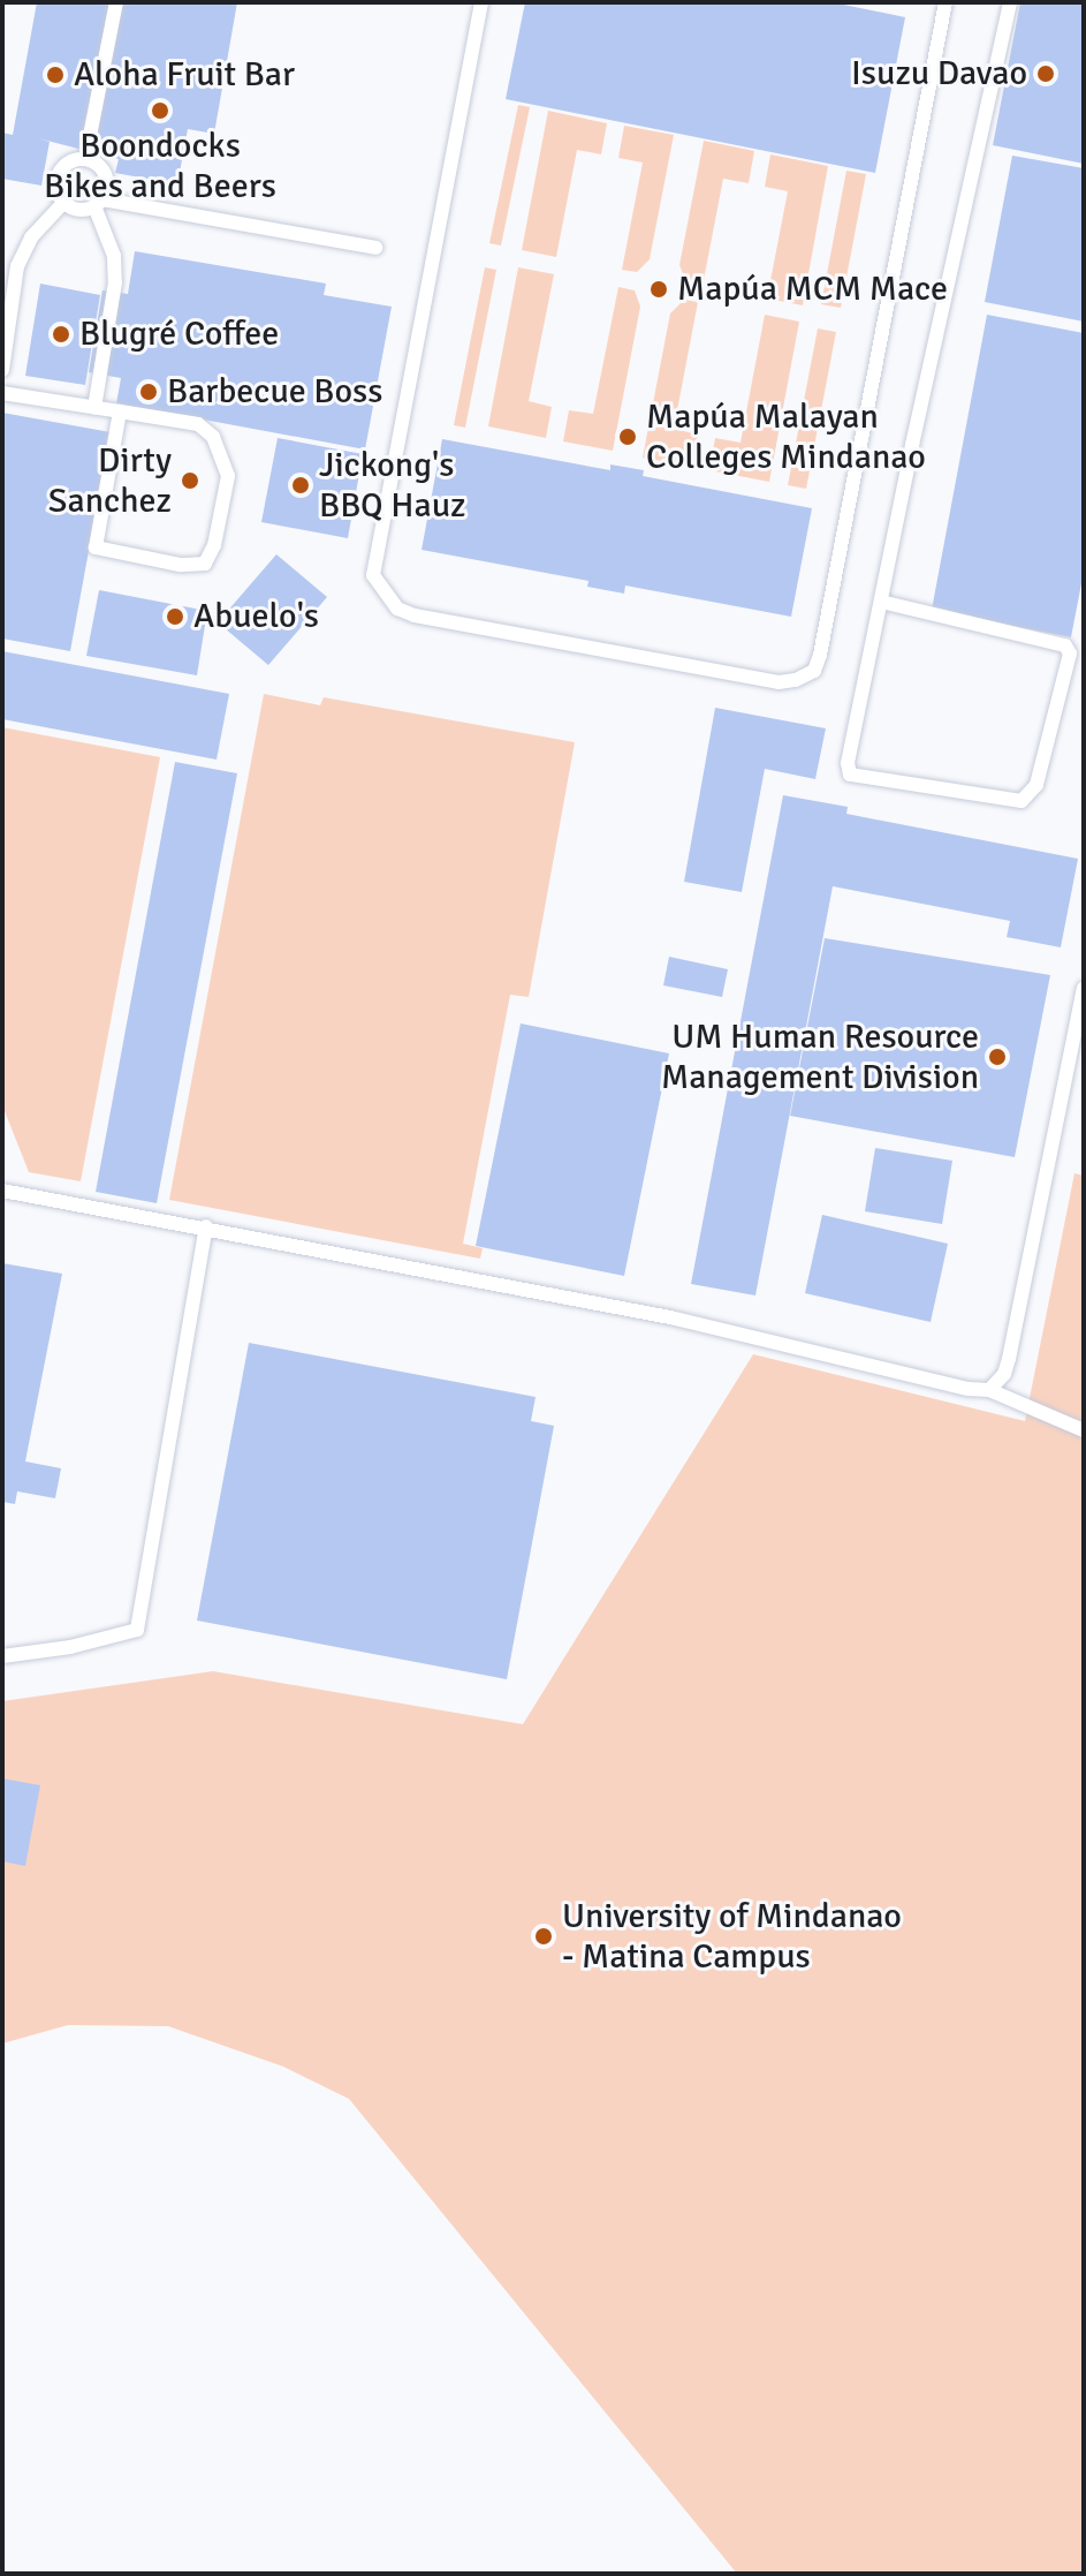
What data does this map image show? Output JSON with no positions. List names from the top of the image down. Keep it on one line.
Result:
{"places":["Isuzu Davao","Aloha Fruit Bar","Boondocks Bikes and Beers","Mapúa MCM Mace","Blugré Coffee","Barbecue Boss","Mapúa Malayan Colleges Mindanao","Dirty Sanchez","Jickong's BBQ Hauz","Abuelo's","UM Human Resource Management Division","University of Mindanao - Matina Campus"]}
